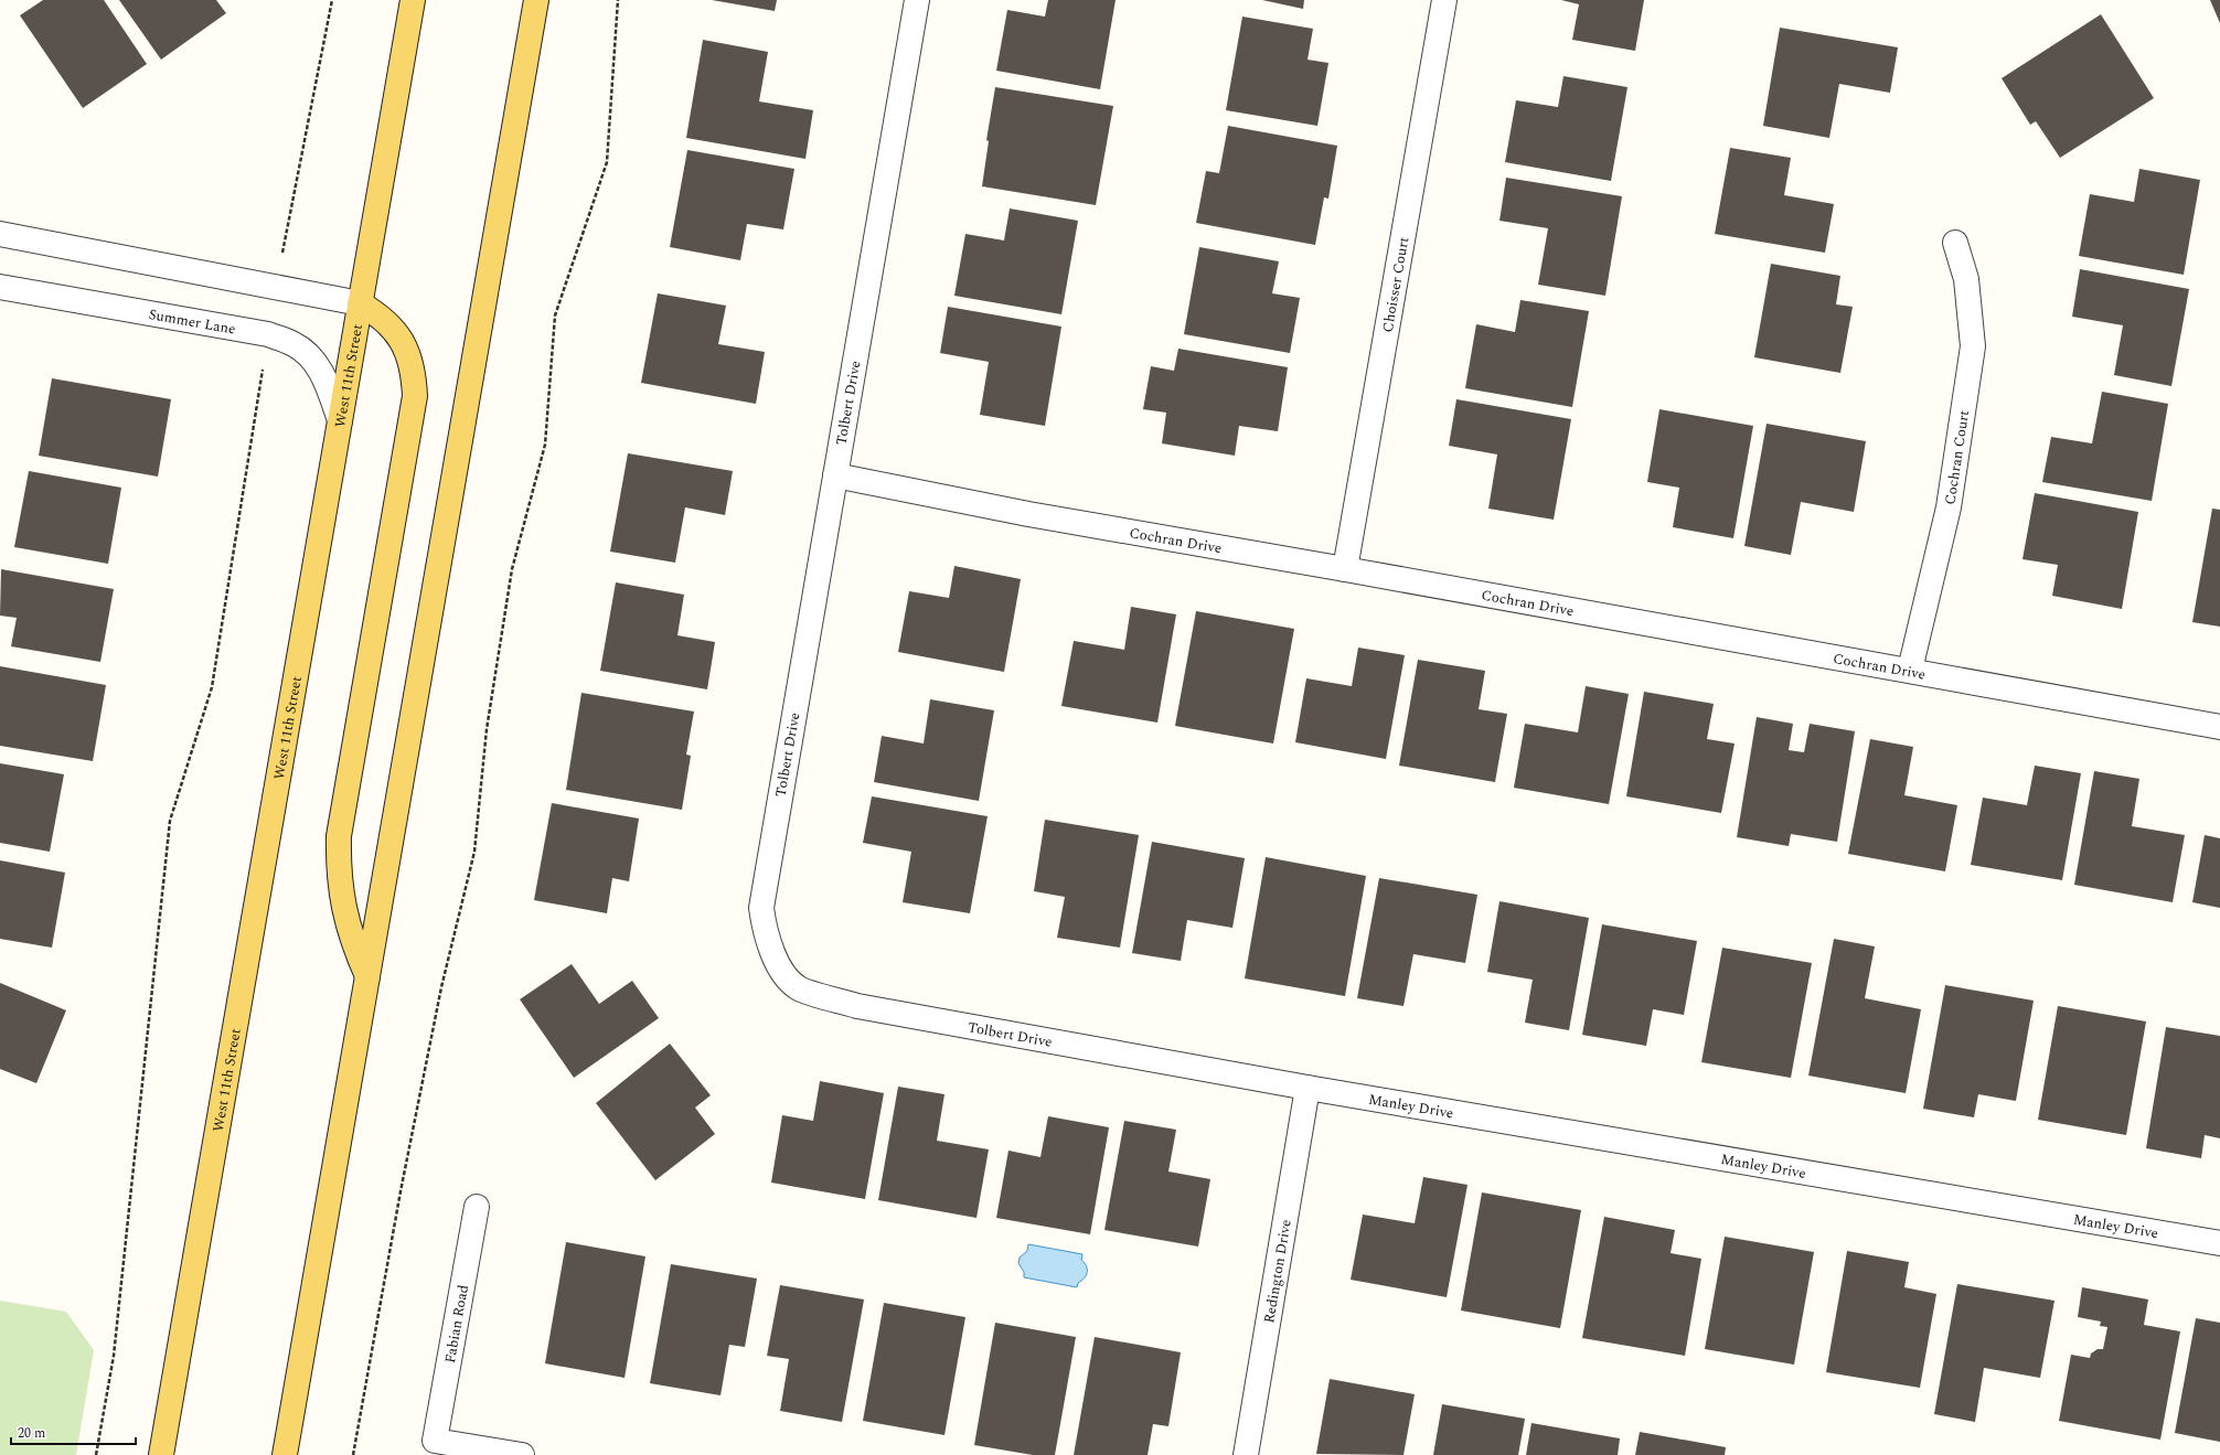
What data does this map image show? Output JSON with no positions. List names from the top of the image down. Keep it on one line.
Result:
{"streets":{"main road":["West 11th Street"],"street":["Choisser Court","Summer Lane","Tolbert Drive","Cochran Court","Cochran Drive","Manley Drive","Redington Drive","Fabian Road"]},"crossings":[["Choisser Court","Cochran Drive"],["Summer Lane","West 11th Street"],["Tolbert Drive","Cochran Drive"],["Tolbert Drive","Manley Drive"],["Tolbert Drive","Redington Drive"],["Cochran Court","Cochran Drive"],["Manley Drive","Redington Drive"]],"scale_bar":"20 m"}
